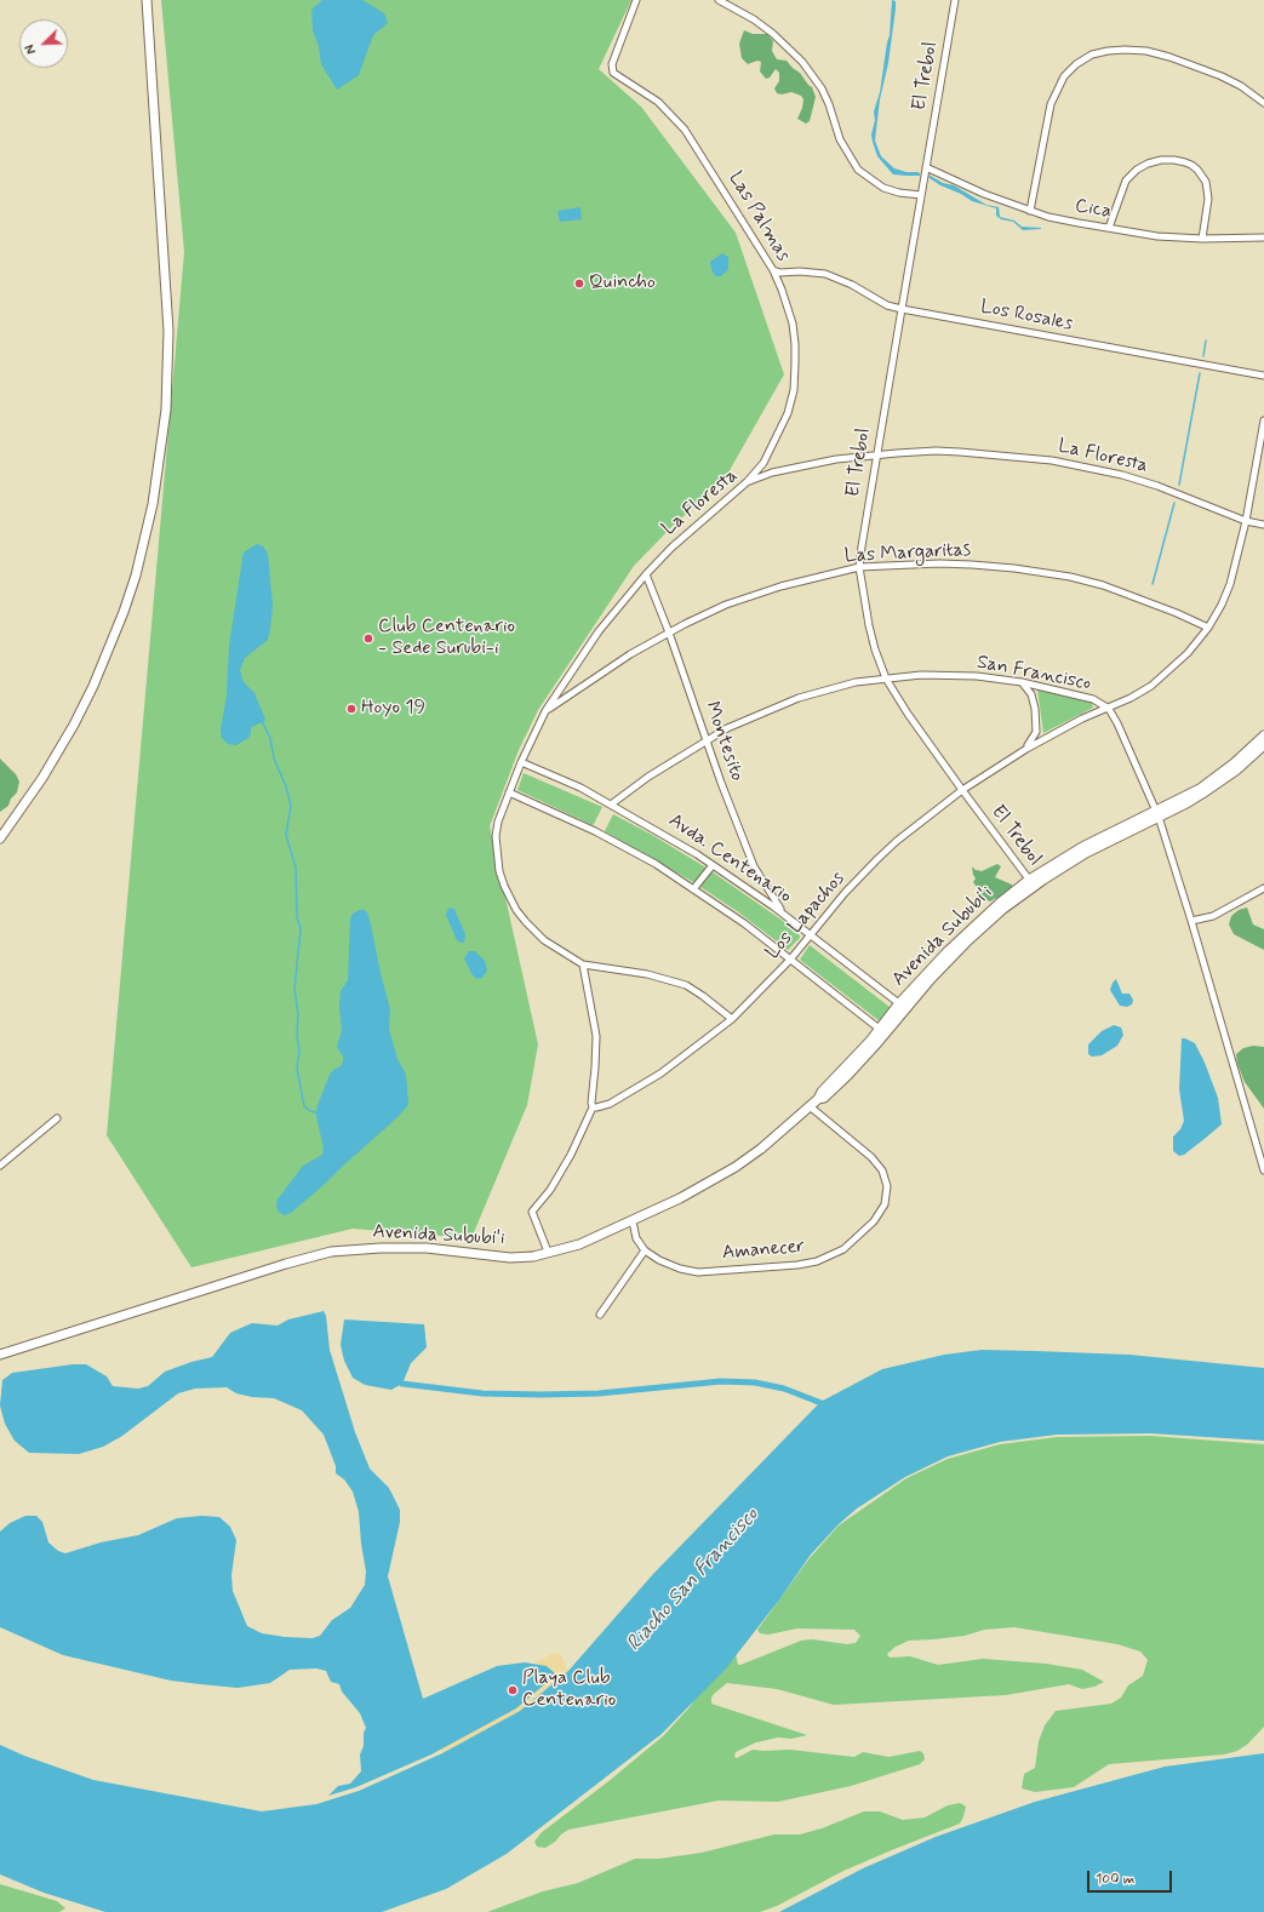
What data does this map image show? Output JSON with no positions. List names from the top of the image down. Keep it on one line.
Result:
{"streets":{"street":["El Trebol","Cica","Las Palmas","Los Rosales","La Floresta","Las Margaritas","San Francisco","Montesito","Avda. Centenario","Los Lapachos","Avenida Sububi'i","Amanecer"]},"crossings":[["El Trebol","Cica"],["El Trebol","Los Rosales"],["El Trebol","La Floresta"],["El Trebol","Las Margaritas"],["El Trebol","San Francisco"],["El Trebol","Los Lapachos"],["El Trebol","Avenida Sububi'i"],["Las Palmas","Los Rosales"],["Las Palmas","La Floresta"],["La Floresta","Las Margaritas"],["La Floresta","Montesito"],["La Floresta","Avda. Centenario"],["La Floresta","Los Lapachos"],["Las Margaritas","Montesito"],["Las Margaritas","Los Lapachos"],["San Francisco","Montesito"],["San Francisco","Avda. Centenario"],["San Francisco","Los Lapachos"],["San Francisco","Avenida Sububi'i"],["Montesito","Avda. Centenario"],["Avda. Centenario","Los Lapachos"],["Avda. Centenario","Avenida Sububi'i"],["Avenida Sububi'i","Amanecer"]],"water":["Riacho San Francisco"],"places":["Quincho","Club Centenario - Sede Surubi-i","Hoyo 19","Playa Club Centenario"],"scale_bar":"100 m","north":"bottom left"}
